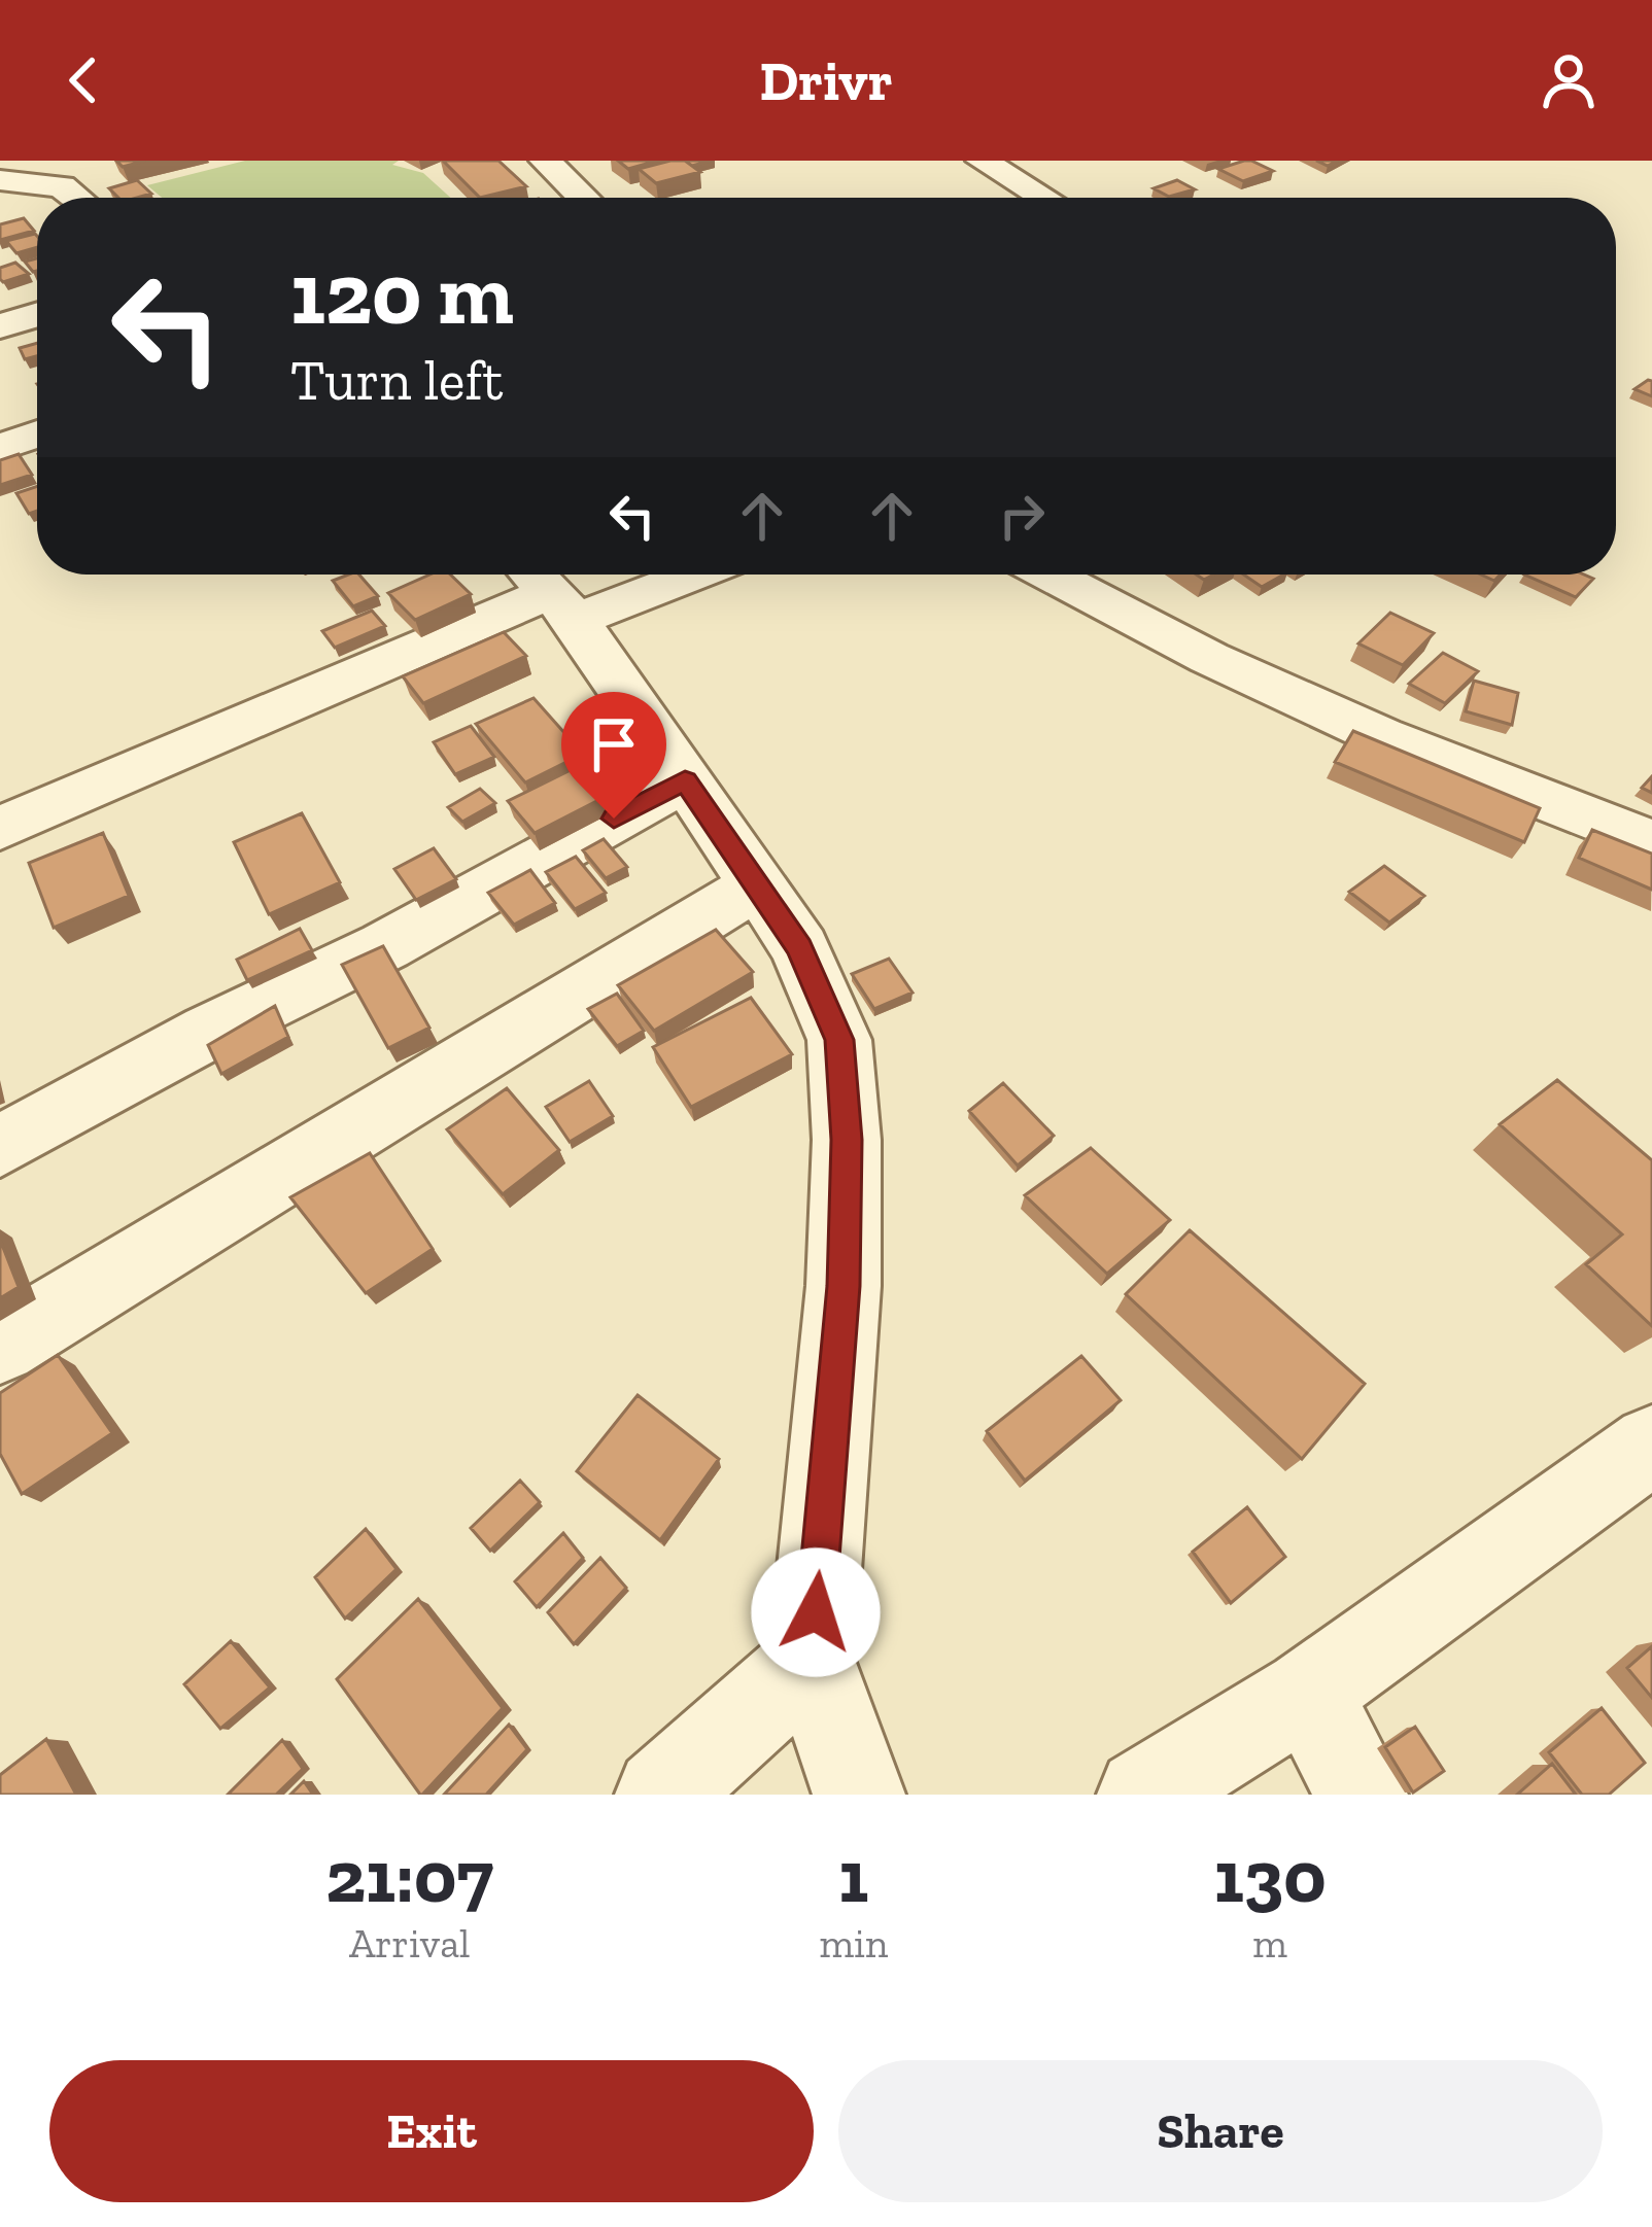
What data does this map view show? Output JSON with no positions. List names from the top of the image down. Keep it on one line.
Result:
{"page":{"header":"Drivr","turn":["120 m","Turn left"],"eta":["21:07","Arrival","1","min","130","m"],"buttons":["Exit","Share"]}}
